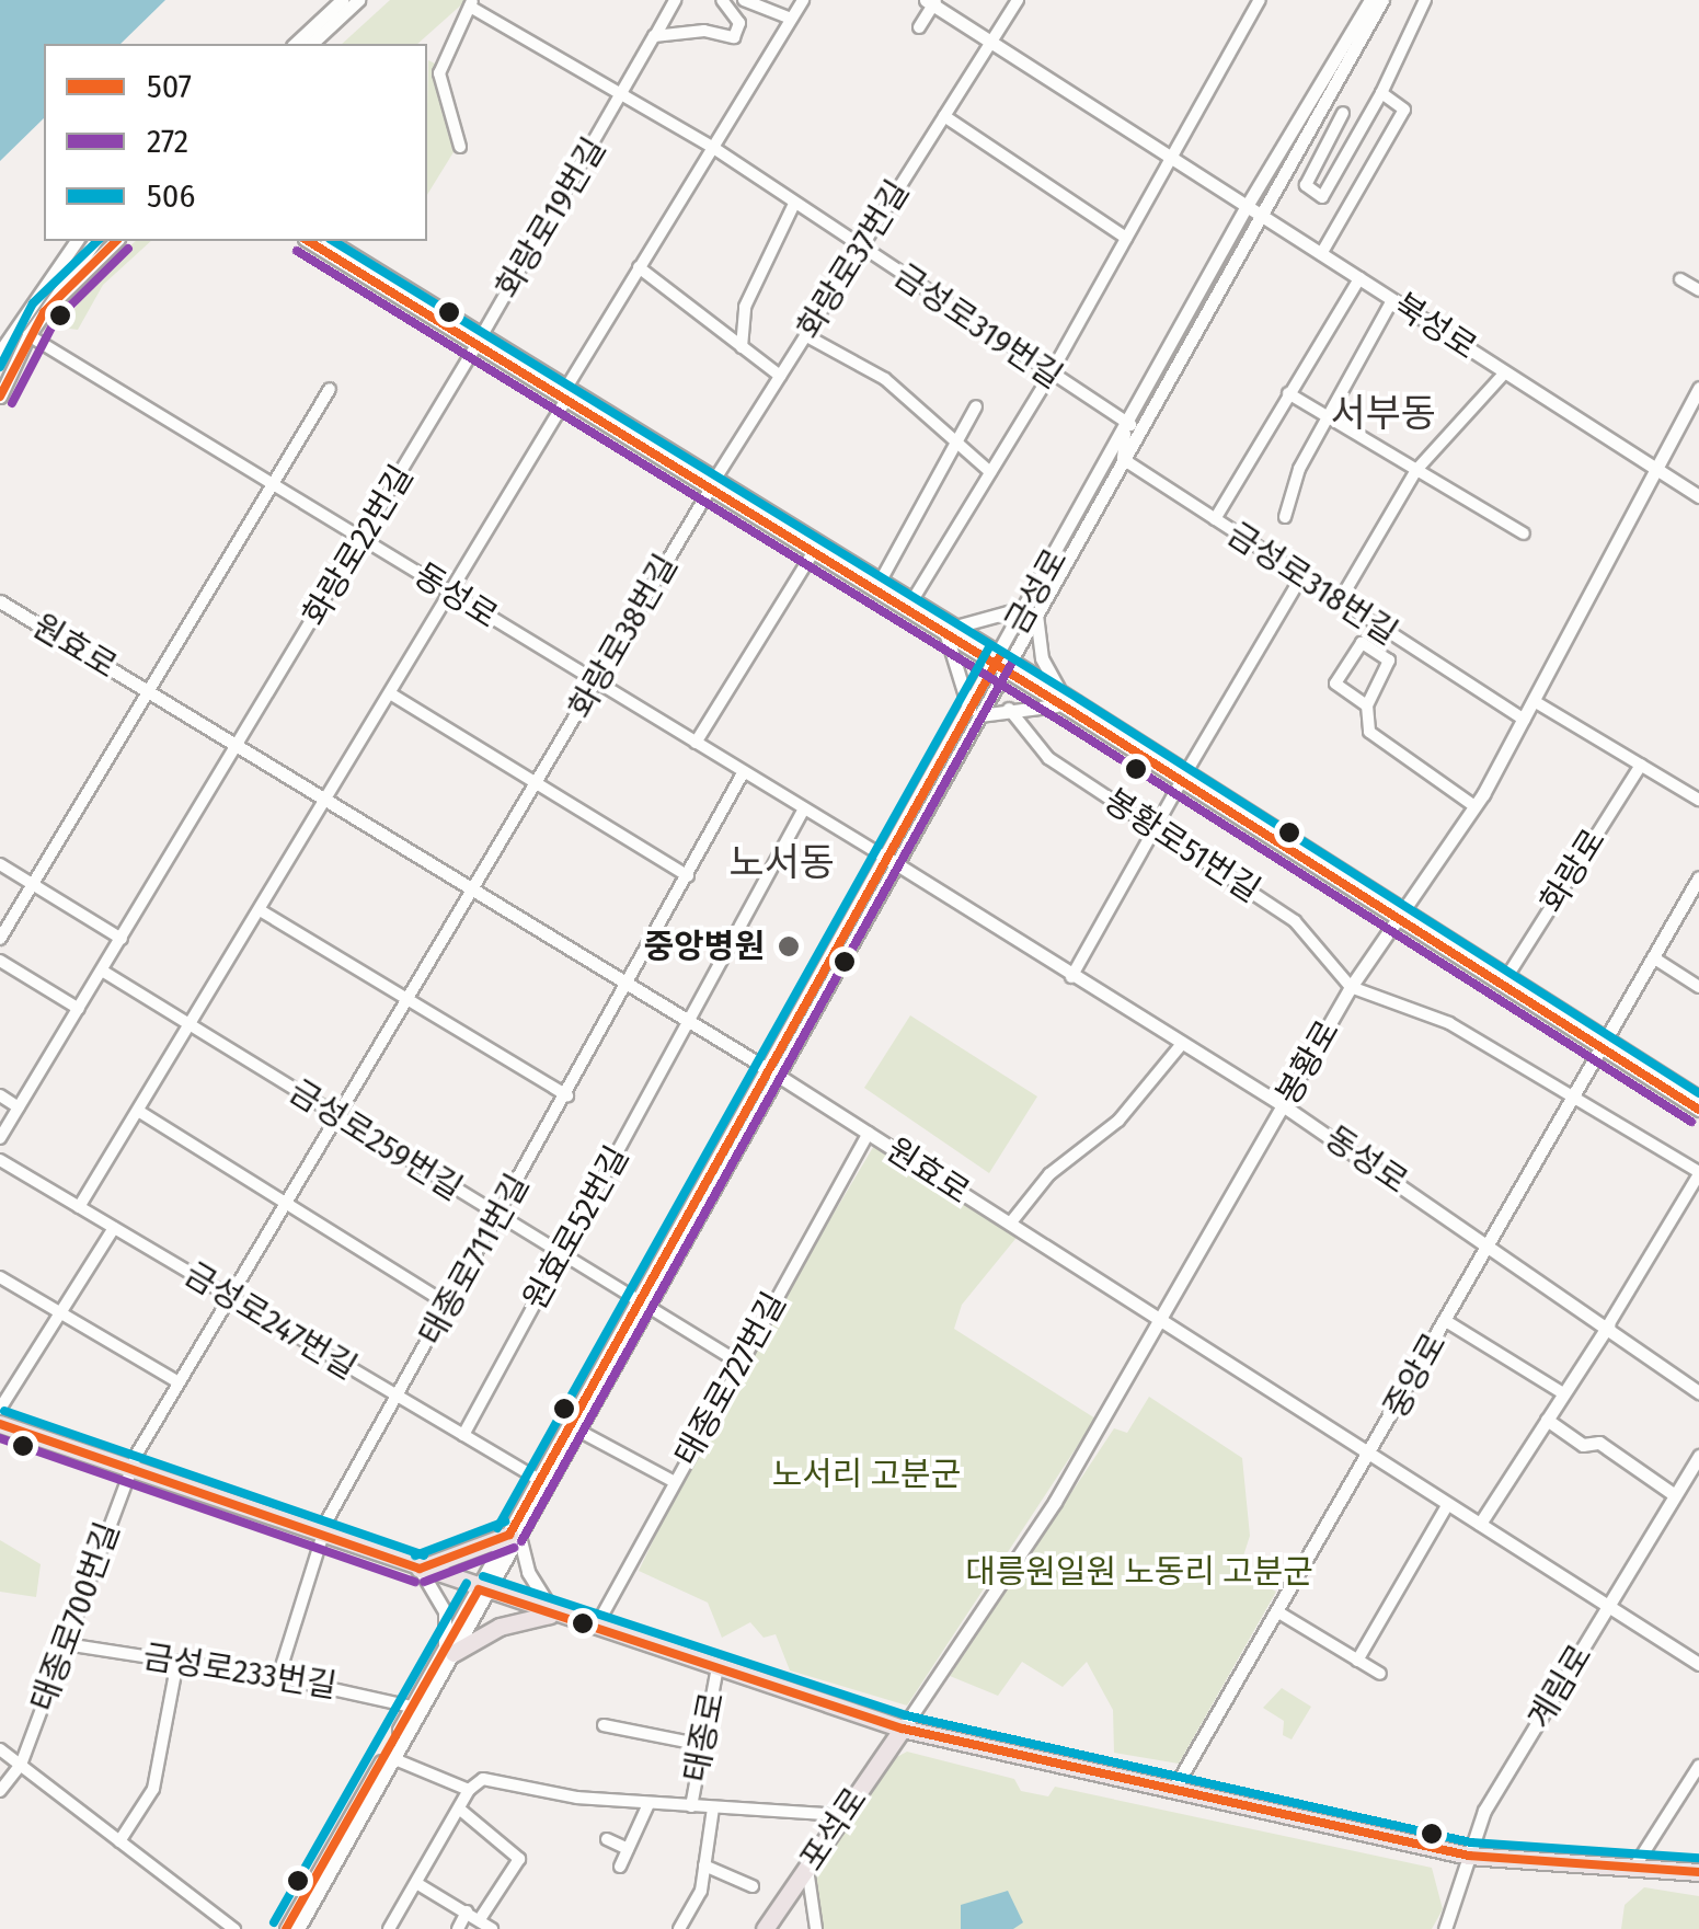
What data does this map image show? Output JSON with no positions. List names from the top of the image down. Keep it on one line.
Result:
{"streets":{"main road":["태종로","포석로"],"street":["화랑로19번길","화랑로37번길","금성로319번길","북성로","화랑로22번길","금성로318번길","금성로","동성로","화랑로38번길","원효로","봉황로51번길","화랑로","봉황로","금성로259번길","원효로52번길","태종로711번길","금성로247번길","중앙로","태종로727번길","태종로700번길","금성로233번길","계림로"]},"crossings":[["화랑로19번길","금성로319번길"],["화랑로19번길","화랑로22번길"],["화랑로37번길","금성로319번길"],["화랑로37번길","북성로"],["화랑로37번길","화랑로38번길"],["금성로319번길","금성로"],["북성로","금성로"],["북성로","봉황로"],["화랑로22번길","동성로"],["화랑로22번길","원효로"],["화랑로22번길","금성로259번길"],["금성로318번길","금성로"],["금성로318번길","봉황로"],["금성로","동성로"],["금성로","원효로"],["금성로","금성로259번길"],["금성로","금성로247번길"],["금성로","금성로233번길"],["금성로","태종로"],["동성로","화랑로38번길"],["동성로","봉황로"],["동성로","원효로52번길"],["동성로","태종로711번길"],["동성로","중앙로"],["화랑로38번길","원효로"],["화랑로38번길","금성로259번길"],["화랑로38번길","태종로700번길"],["원효로","봉황로"],["원효로","원효로52번길"],["원효로","태종로711번길"],["원효로","중앙로"],["원효로","태종로727번길"],["원효로","계림로"],["봉황로51번길","봉황로"],["봉황로","태종로"],["봉황로","포석로"],["금성로259번길","원효로52번길"],["금성로259번길","태종로711번길"],["원효로52번길","금성로247번길"],["태종로711번길","금성로247번길"],["태종로711번길","태종로"],["금성로247번길","태종로700번길"],["중앙로","태종로"],["태종로727번길","태종로"],["태종로700번길","금성로233번길"],["태종로700번길","태종로"],["계림로","태종로"],["태종로","포석로"]],"districts":["서부동","노서동"],"parks":["노서리 고분군","대릉원일원 노동리 고분군"],"places":["중앙병원"],"lines":["transit line 507","transit line 506","transit line 272"],"legend":["507","272","506"]}
